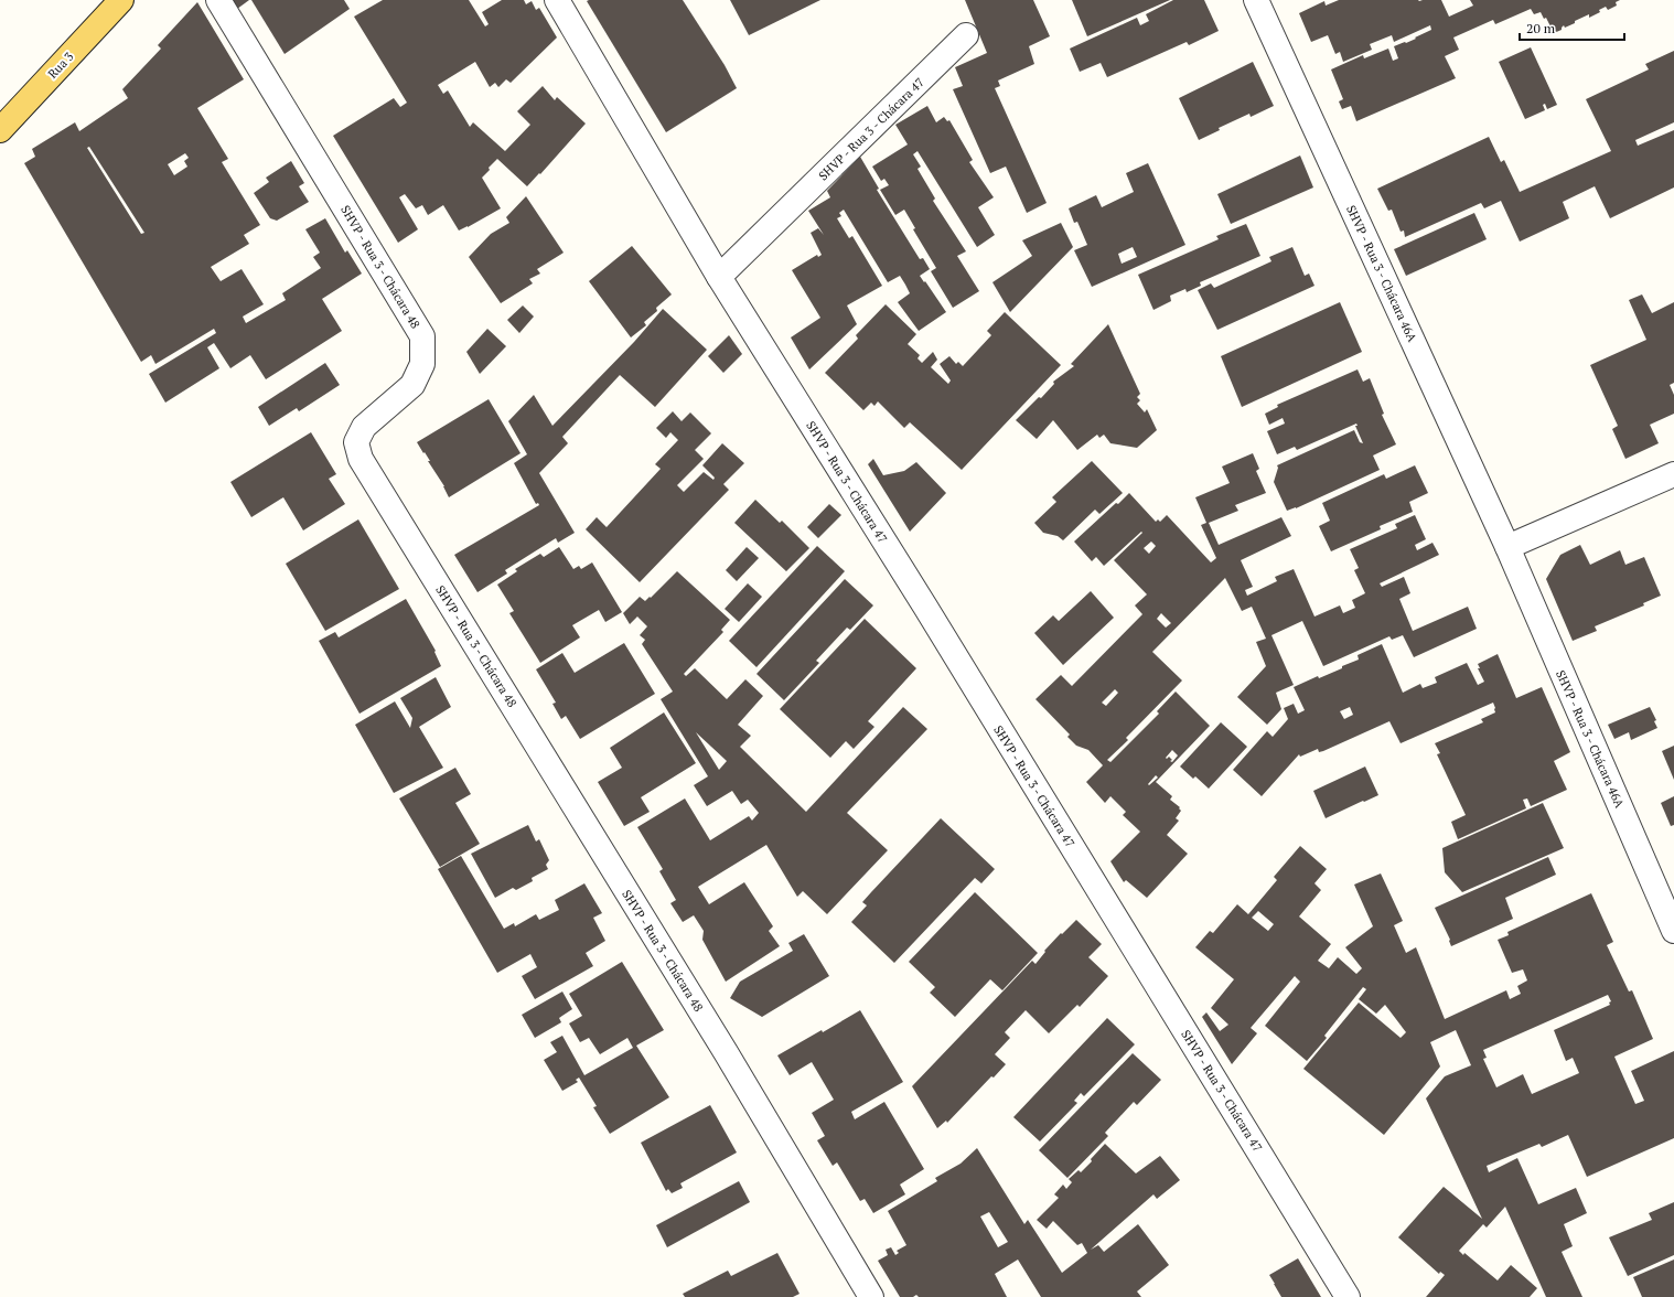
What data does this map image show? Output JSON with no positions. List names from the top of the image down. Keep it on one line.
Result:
{"streets":{"main road":["Rua 3"],"street":["SHVP - Rua 3 - Chácara 47","SHVP - Rua 3 - Chácara 48","SHVP - Rua 3 - Chácara 46A"]},"scale_bar":"20 m"}
